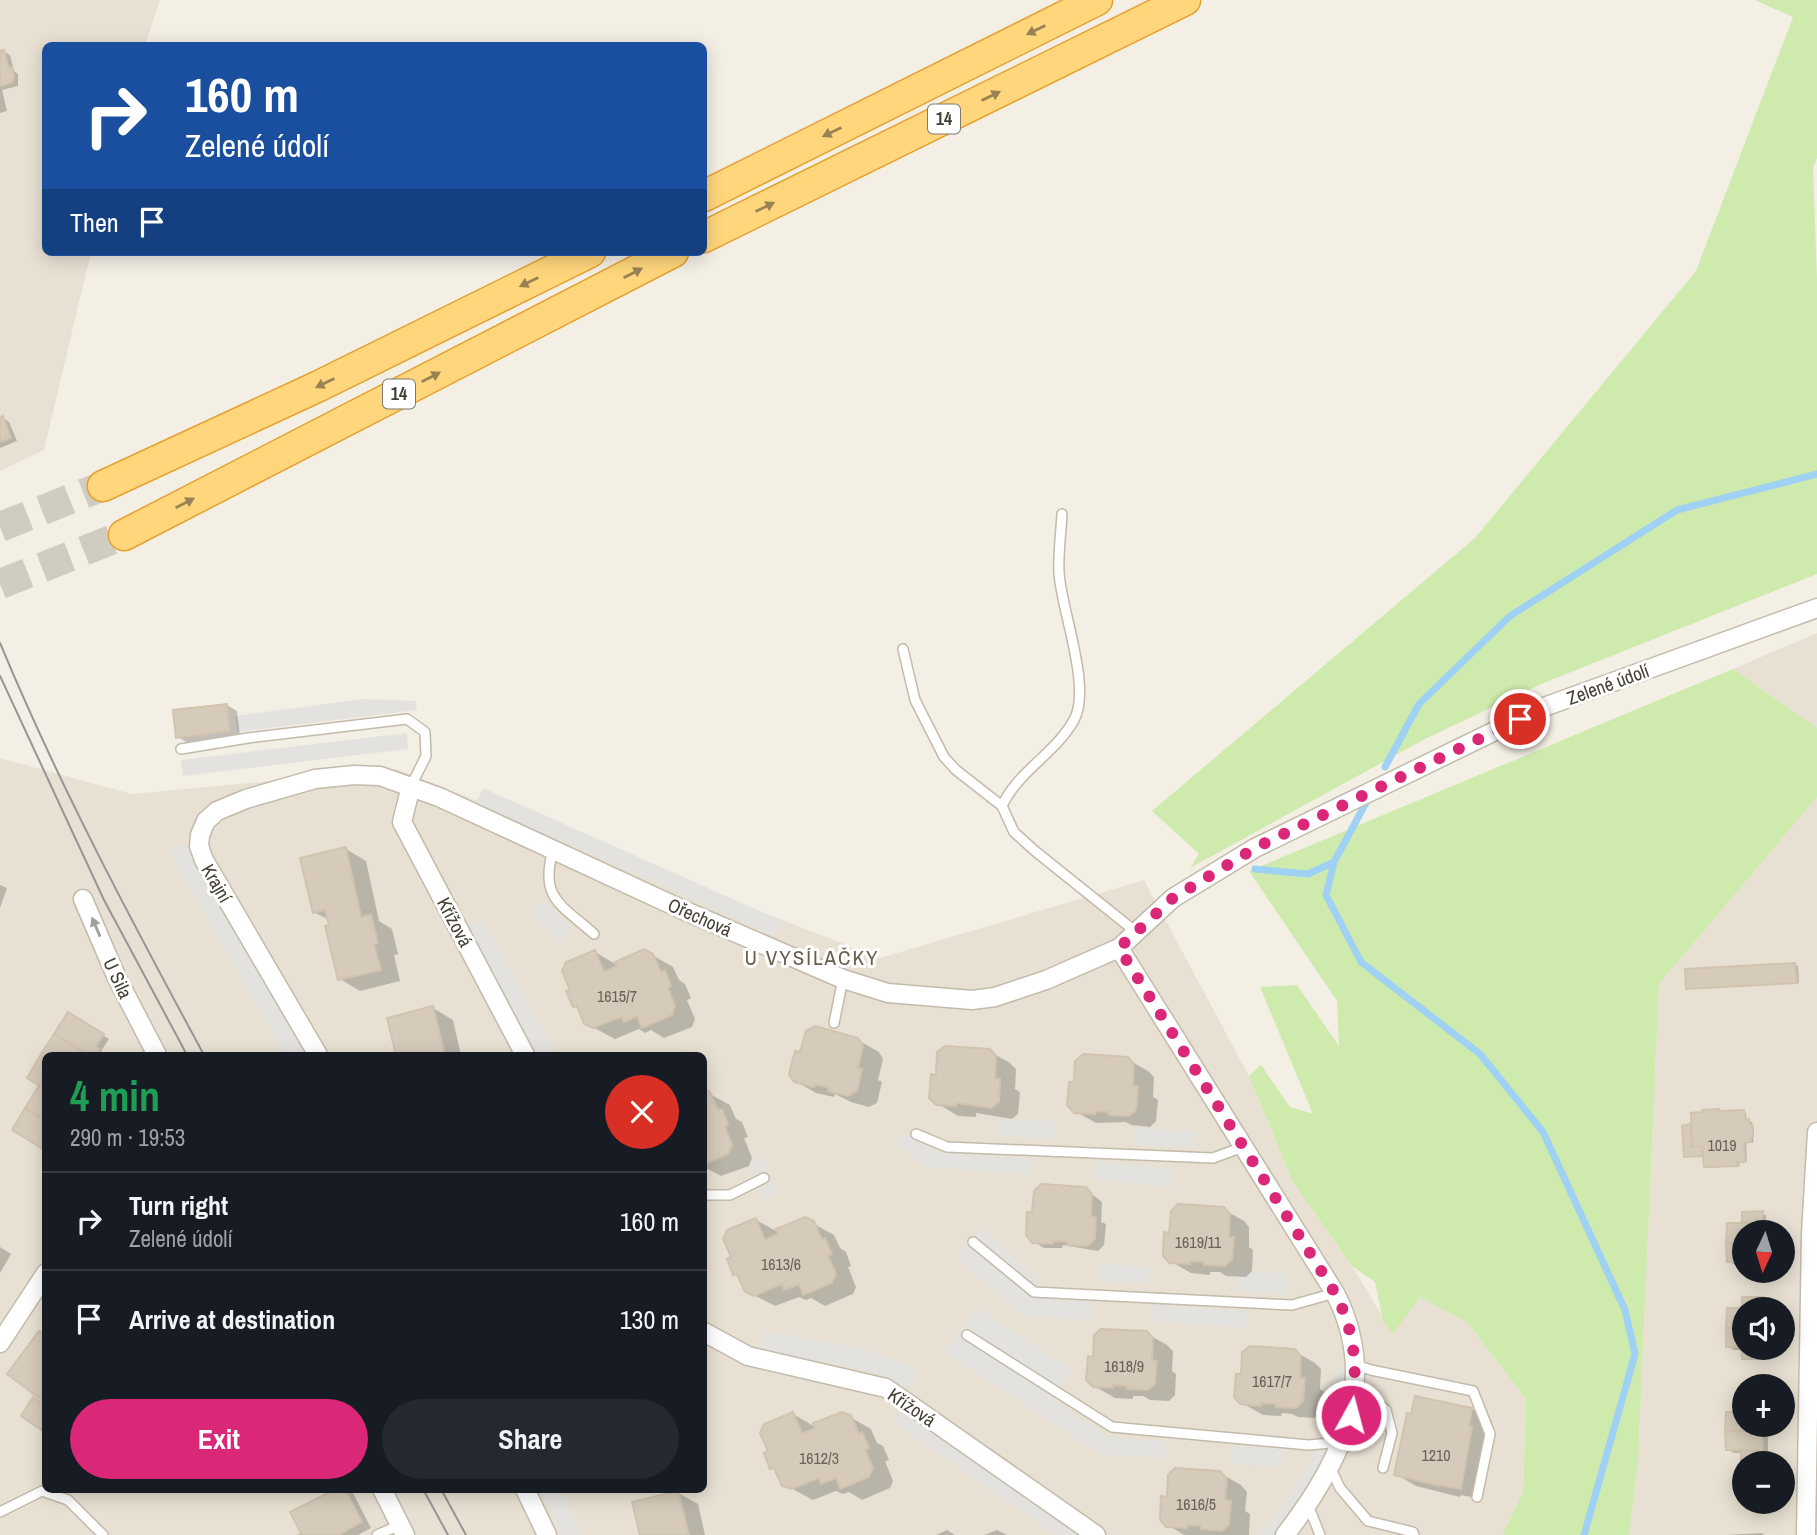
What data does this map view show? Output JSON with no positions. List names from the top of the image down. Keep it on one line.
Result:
{"streets":{"highway":["14"],"street":["Zelené údolí","Krajní","Ořechová","Křížová","U Sila"]},"crossings":[["Zelené údolí","Ořechová"],["Krajní","Ořechová"],["Krajní","Křížová"],["Ořechová","Křížová"]],"one_way":["U Sila"],"districts":["U VYSÍLAČKY"],"house_numbers":["1615/7","1019","1619/11","1613/6","1618/9","1617/7","1210","1612/3","1616/5"],"north":"bottom","page":{"turn":["160 m","Zelené údolí"],"then":"Then","heading":["4 min","290 m · 19:53"],"list":[{"name":"Turn right","note":"Zelené údolí","value":"160 m"},{"name":"Arrive at destination","value":"130 m"}],"map_buttons":["+","−"],"buttons":["Exit","Share"]}}
